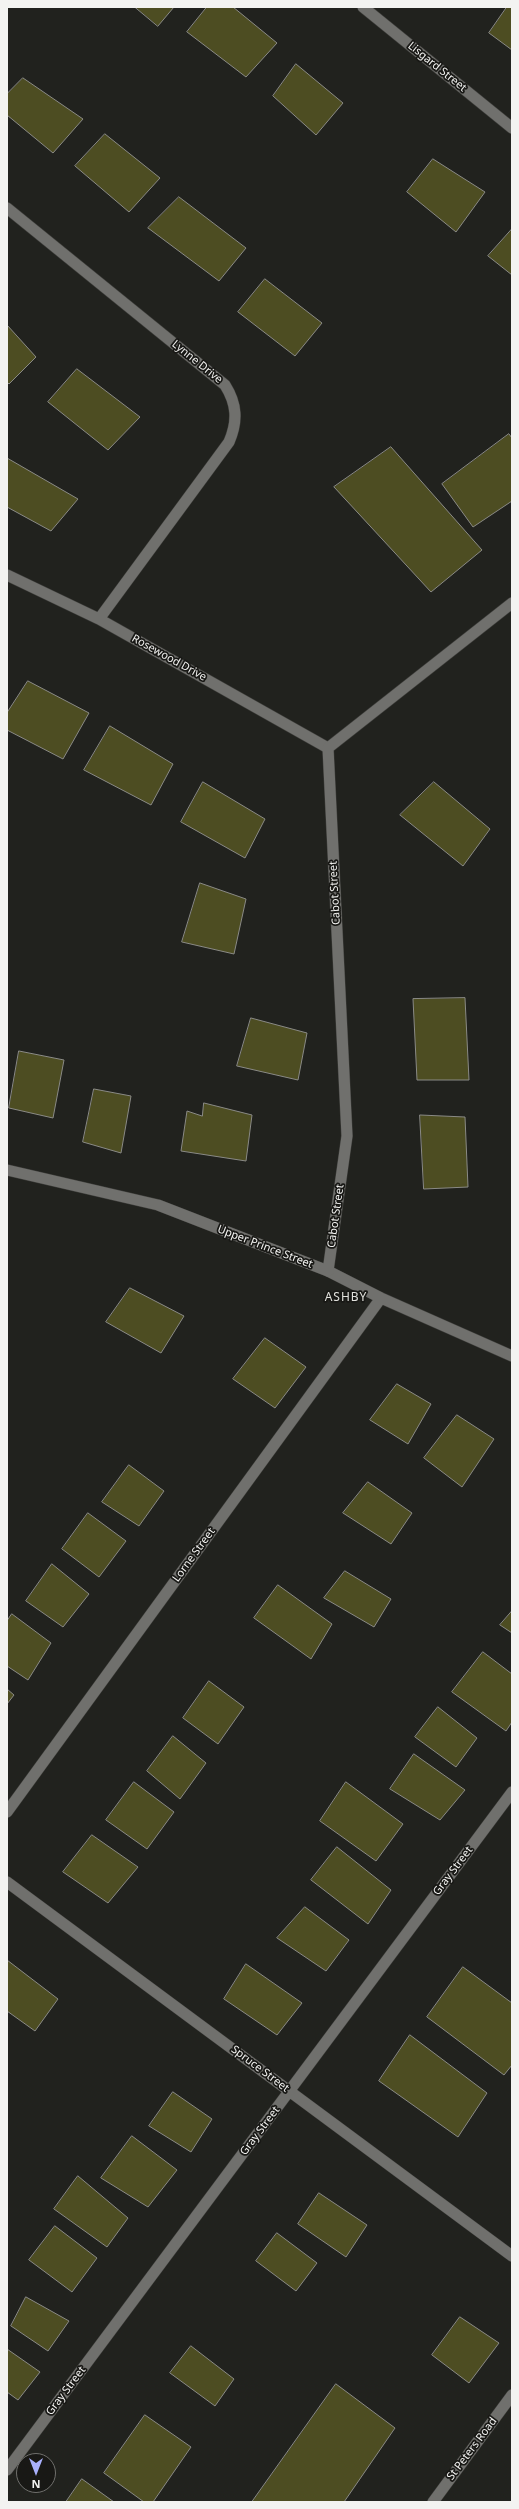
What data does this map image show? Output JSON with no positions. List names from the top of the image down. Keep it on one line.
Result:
{"streets":{"street":["Lisgard Street","Lynne Drive","Rosewood Drive","Cabot Street","Upper Prince Street","Lorne Street","Gray Street","Spruce Street","St Peters Road"]},"crossings":[["Lynne Drive","Rosewood Drive"],["Rosewood Drive","Cabot Street"],["Cabot Street","Upper Prince Street"],["Upper Prince Street","Lorne Street"],["Gray Street","Spruce Street"]],"districts":["ASHBY"],"north":"bottom"}
